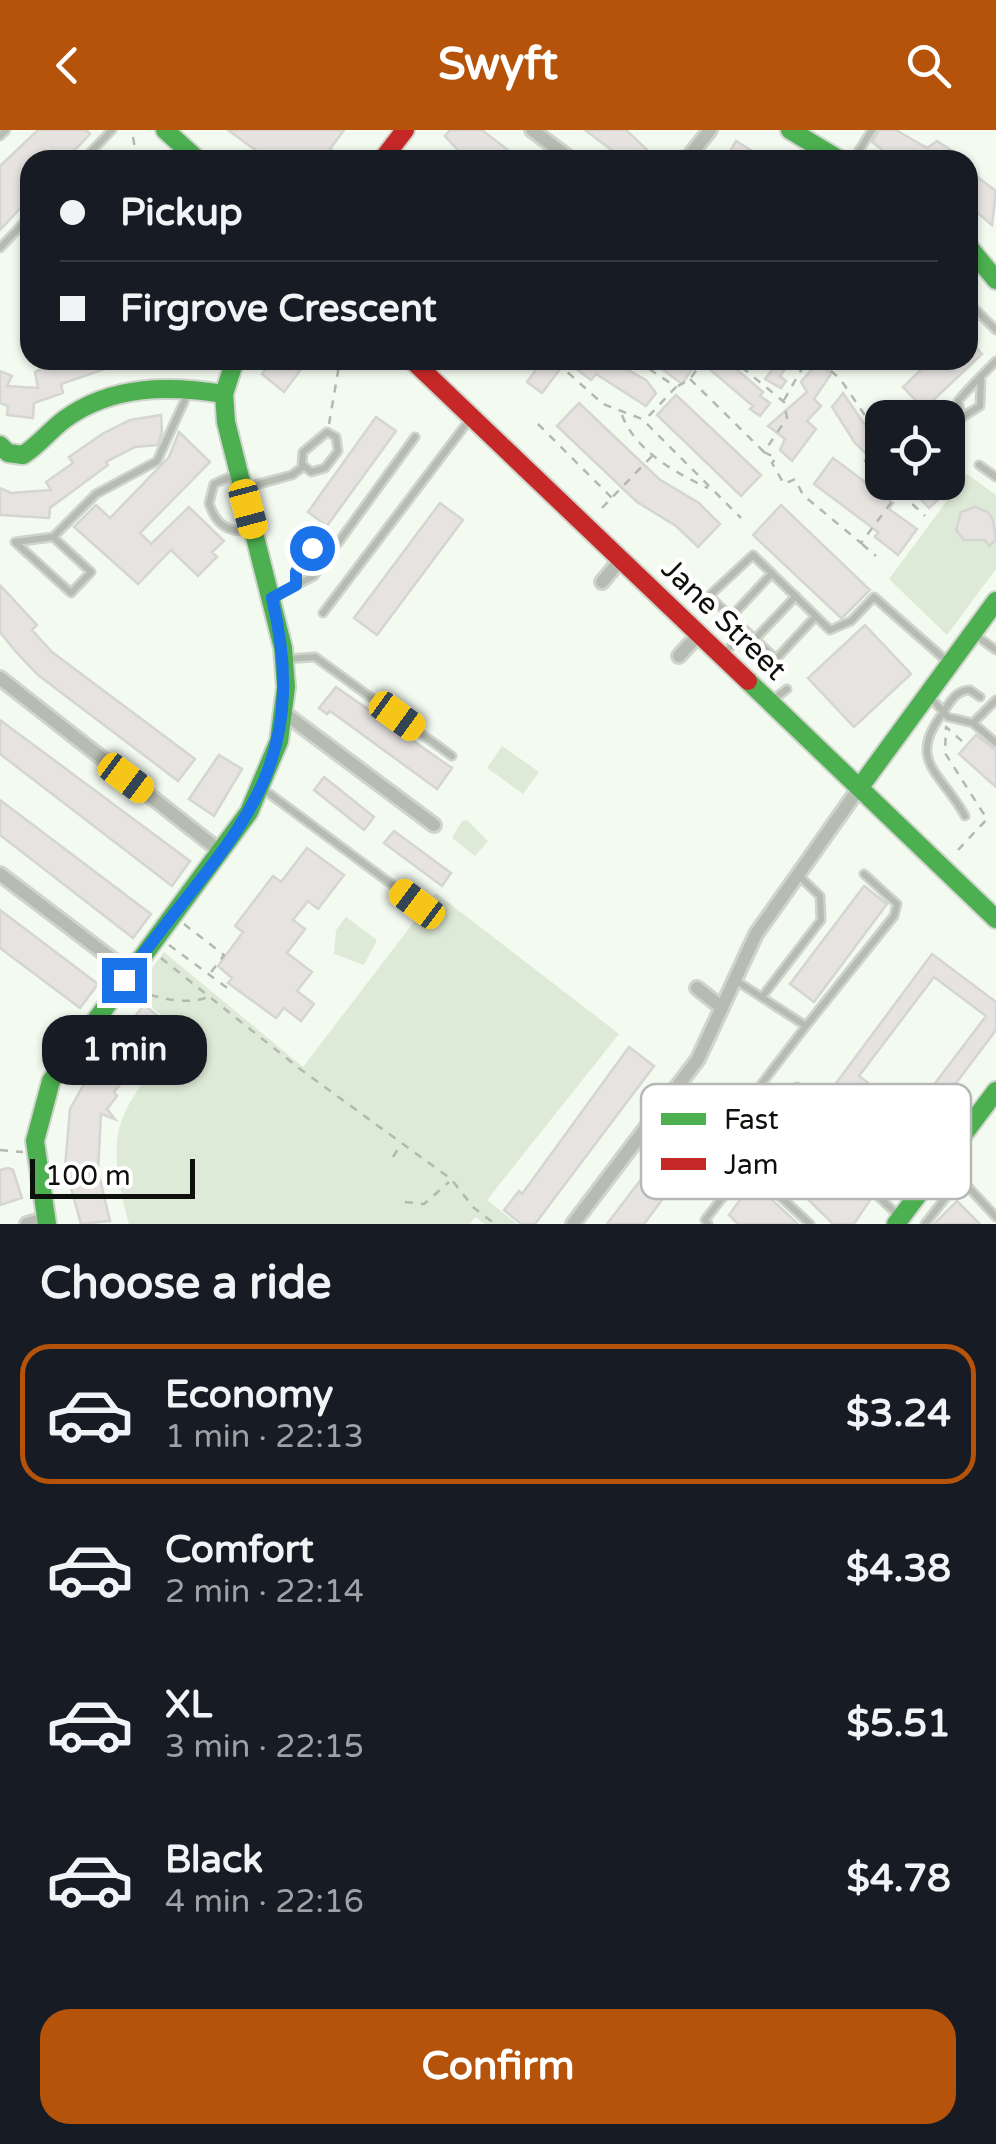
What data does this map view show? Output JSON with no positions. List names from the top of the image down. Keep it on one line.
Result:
{"streets":{"street":["Jane Street"]},"legend":["Fast","Jam"],"scale_bar":"100 m","page":{"header":"Swyft","banner":["Pickup","Firgrove Crescent"],"bubble":"1 min","scale":"100 m","heading":"Choose a ride","list":[{"name":"Economy","note":"1 min · 22:13","value":"$3.24"},{"name":"Comfort","note":"2 min · 22:14","value":"$4.38"},{"name":"XL","note":"3 min · 22:15","value":"$5.51"},{"name":"Black","note":"4 min · 22:16","value":"$4.78"}],"buttons":"Confirm"}}
